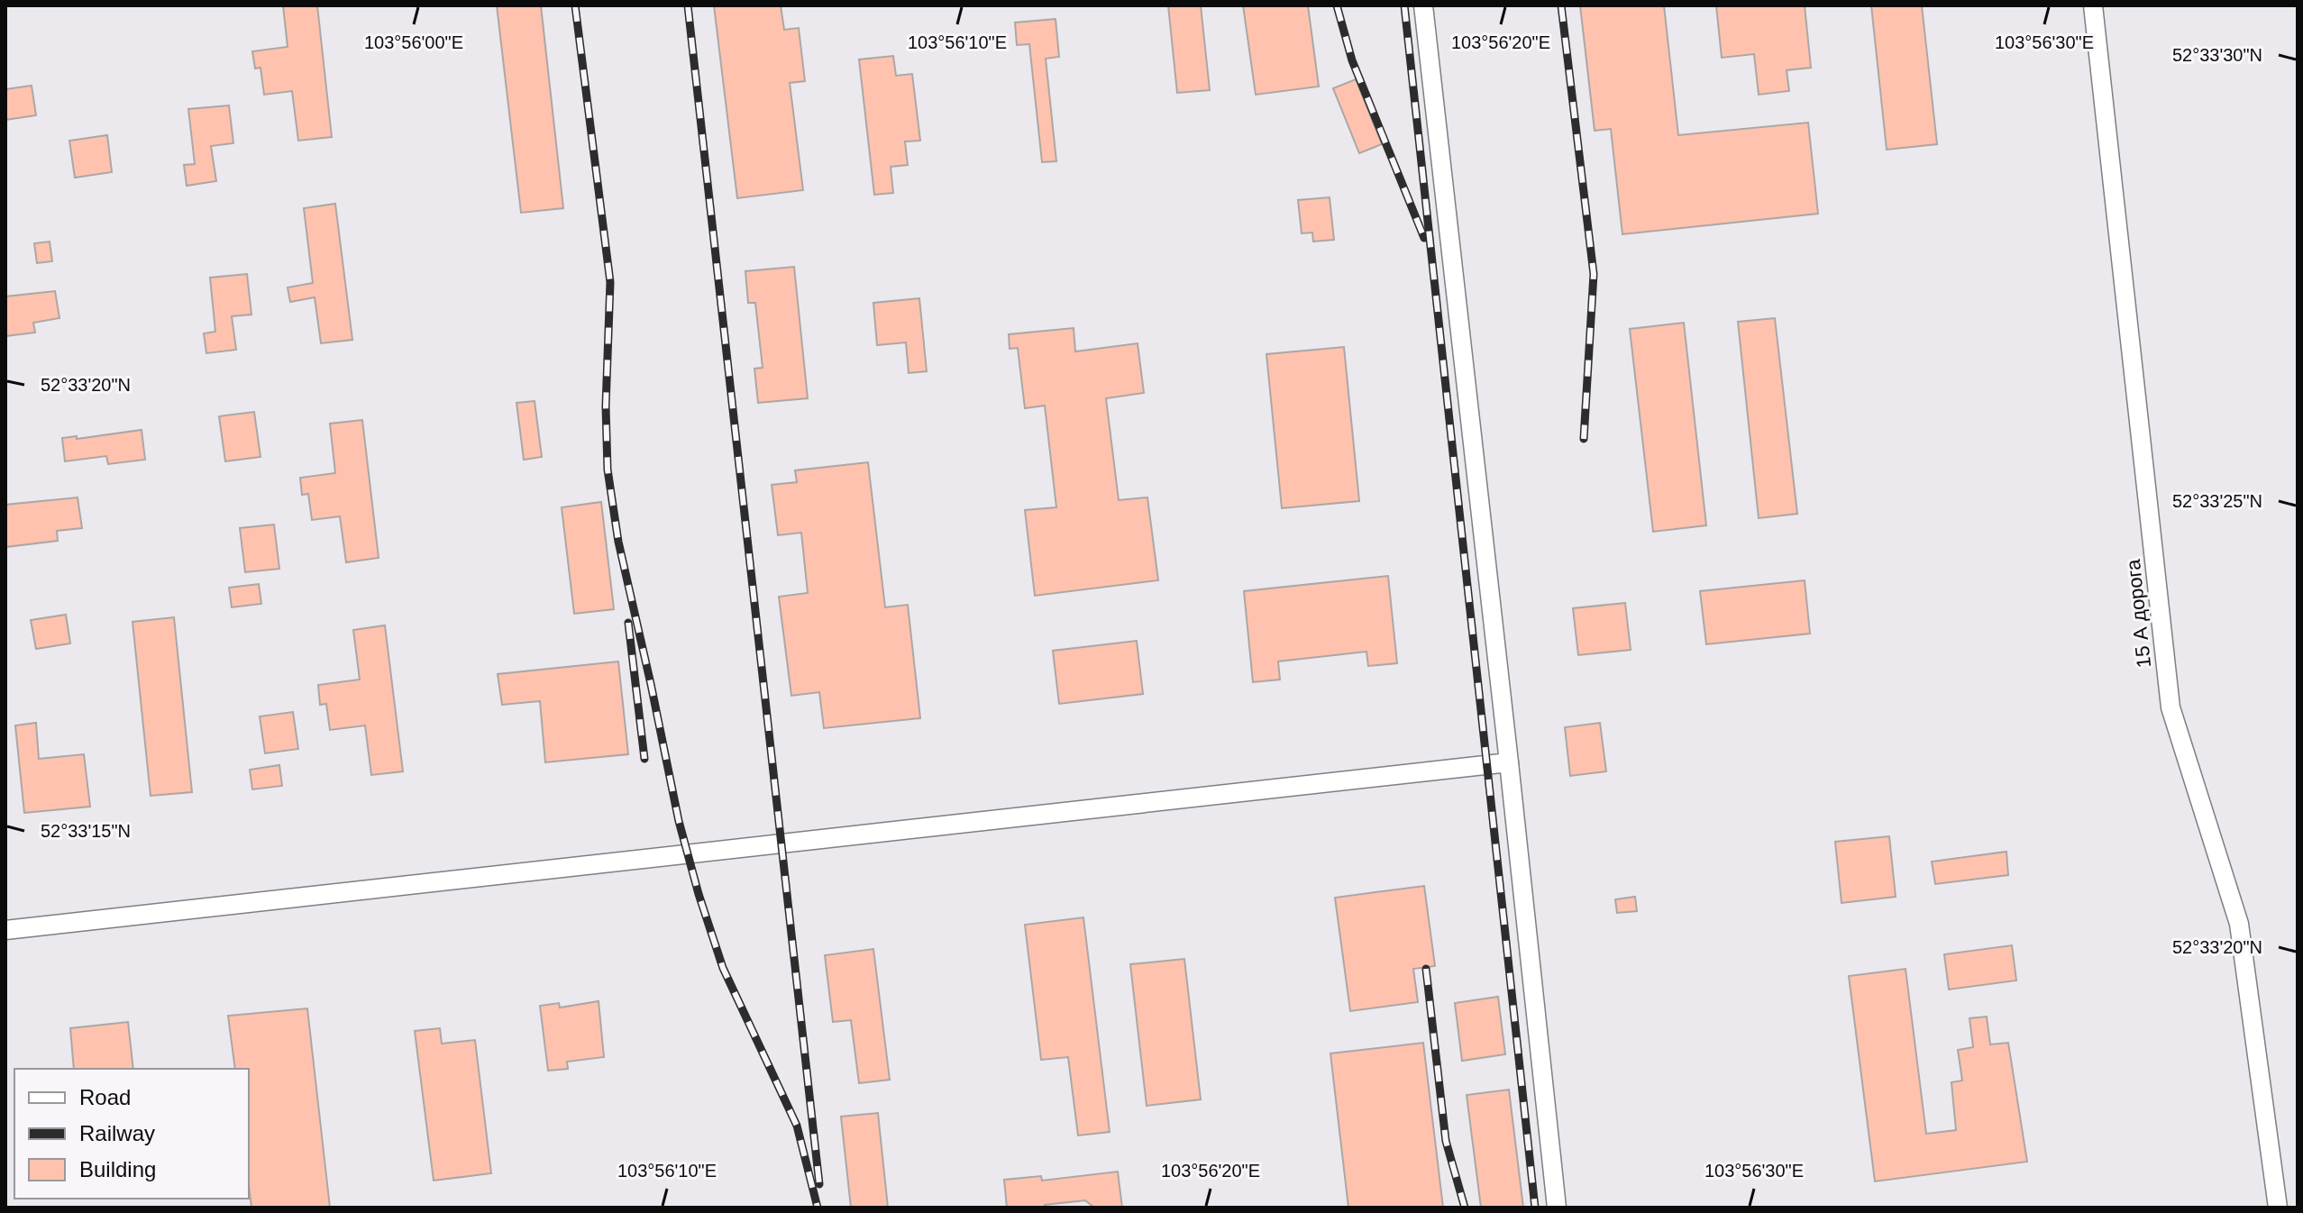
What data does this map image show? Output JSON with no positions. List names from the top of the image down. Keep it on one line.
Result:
{"streets":{"street":["15 А дорога"]},"legend":["Road","Railway","Building"],"coordinates":["103°56'00\"E","103°56'10\"E","103°56'20\"E","103°56'30\"E","52°33'30\"N","52°33'20\"N","52°33'25\"N","52°33'15\"N"]}
